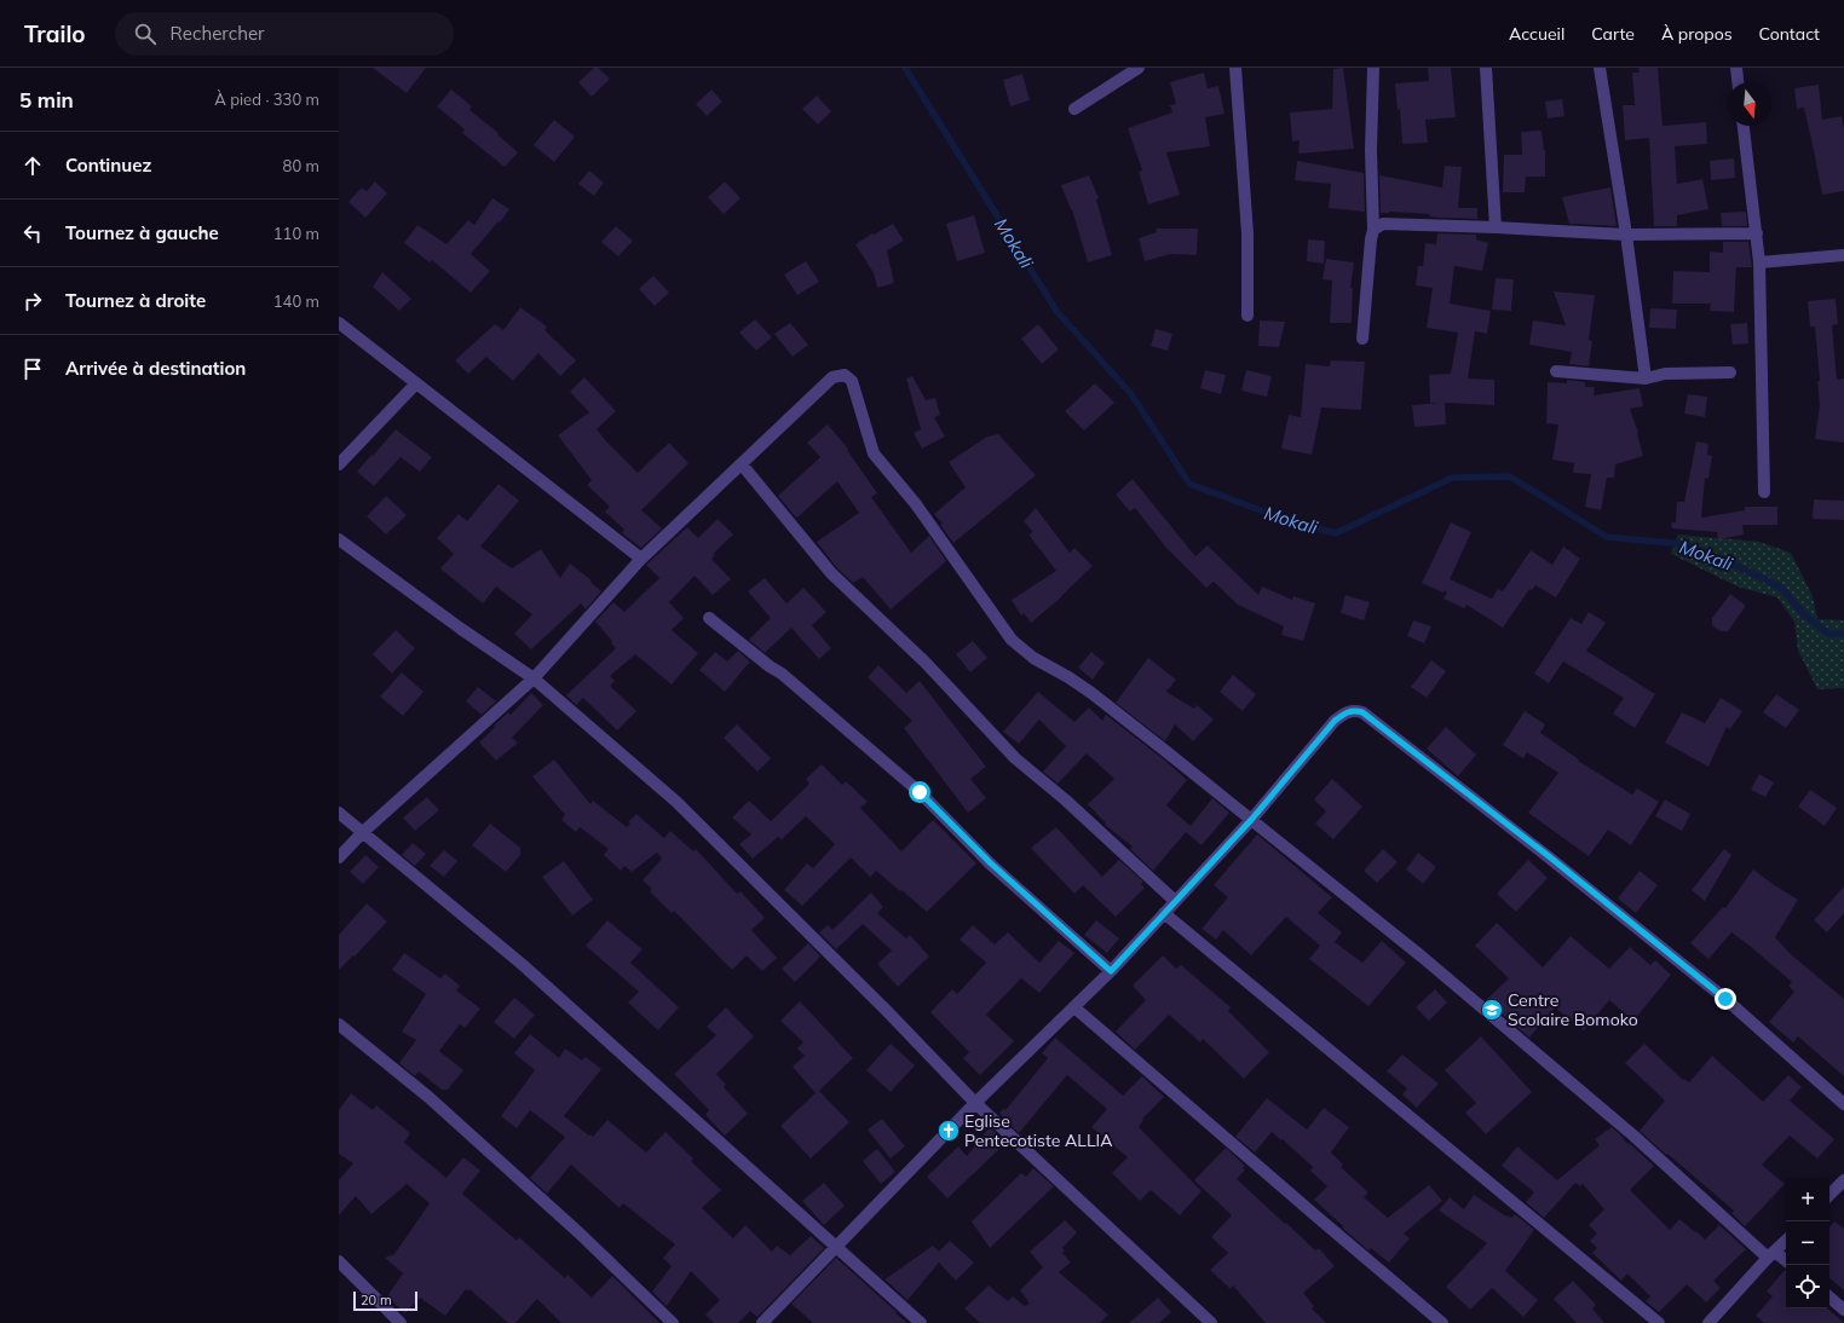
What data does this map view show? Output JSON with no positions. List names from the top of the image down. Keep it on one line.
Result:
{"water":["Mokali"],"places":{"school or university":["Centre Scolaire Bomoko"],"church":["Eglise Pentecotiste ALLIA"]},"scale_bar":"20 m","north":"bottom","page":{"header":"Trailo","search":"Rechercher","nav":["Accueil","Carte","À propos","Contact"],"heading":["5 min","À pied · 330 m"],"list":[["Continuez","80 m"],["Tournez à gauche","110 m"],["Tournez à droite","140 m"],"Arrivée à destination"],"map_buttons":["+","−"],"scale":"20 m"}}
